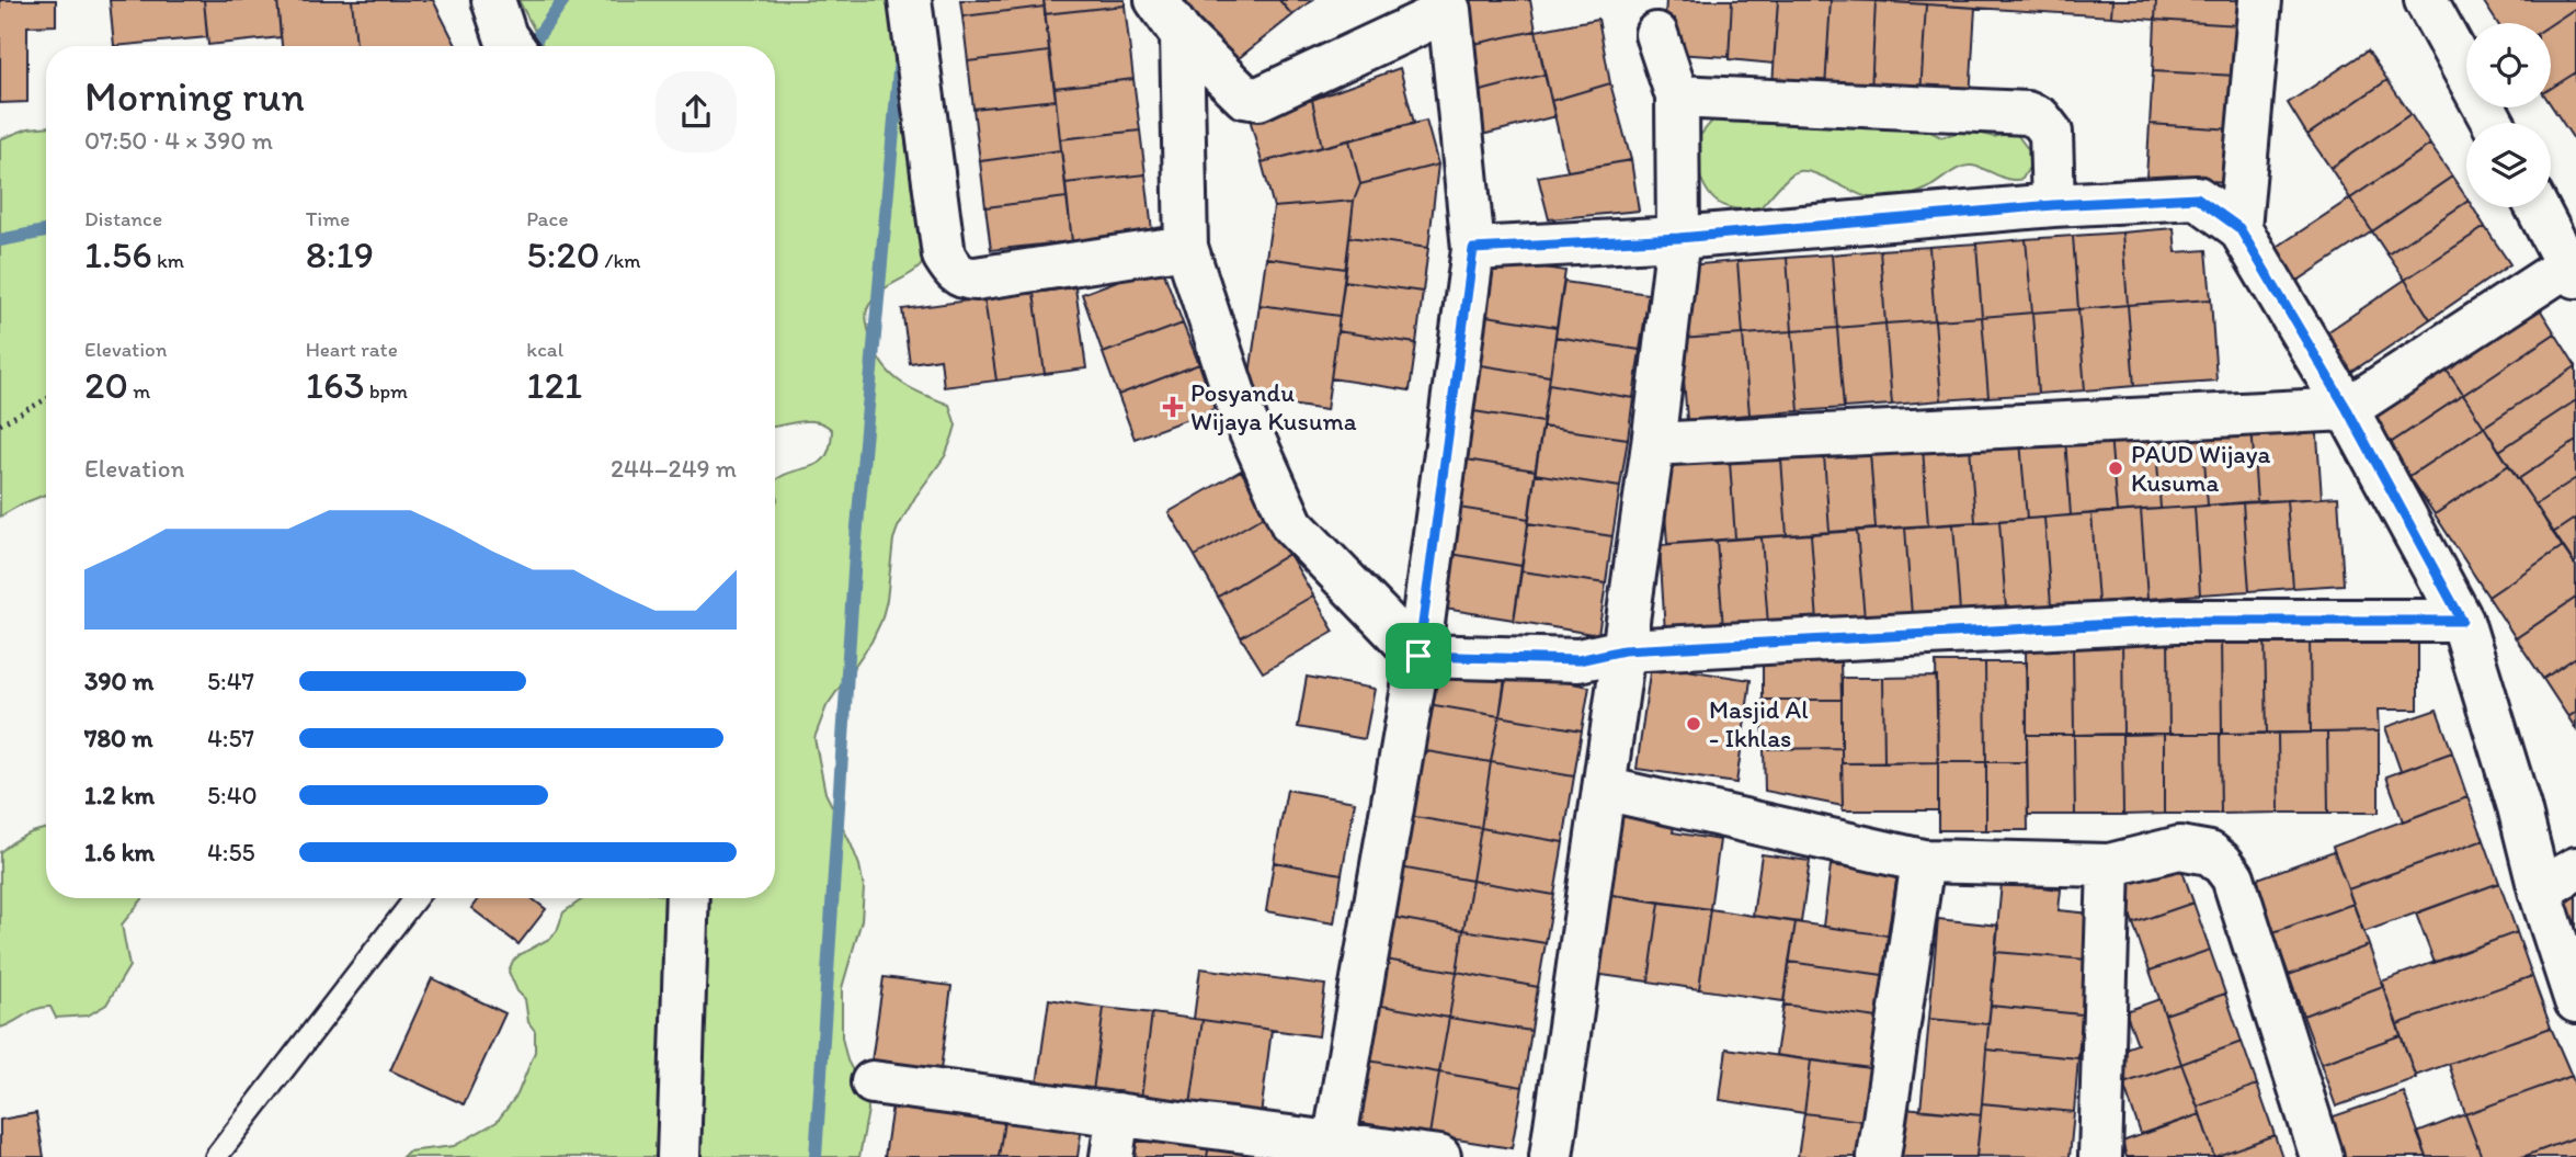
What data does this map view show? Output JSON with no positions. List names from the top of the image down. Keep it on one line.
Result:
{"places":{"health":["Posyandu Wijaya Kusuma"],"other":["PAUD Wijaya Kusuma","Masjid Al - Ikhlas"]},"page":{"heading":["Morning run","07:50 · 4 × 390 m"],"stats":[["Distance","1.56 km"],["Time","8:19"],["Pace","5:20 /km"],["Elevation","20 m"],["Heart rate","163 bpm"],["kcal","121"]],"chart":["Elevation","244–249 m"],"list":[{"name":"390 m","note":"5:47"},{"name":"780 m","note":"4:57"},{"name":"1.2 km","note":"5:40"},{"name":"1.6 km","note":"4:55"}]}}
